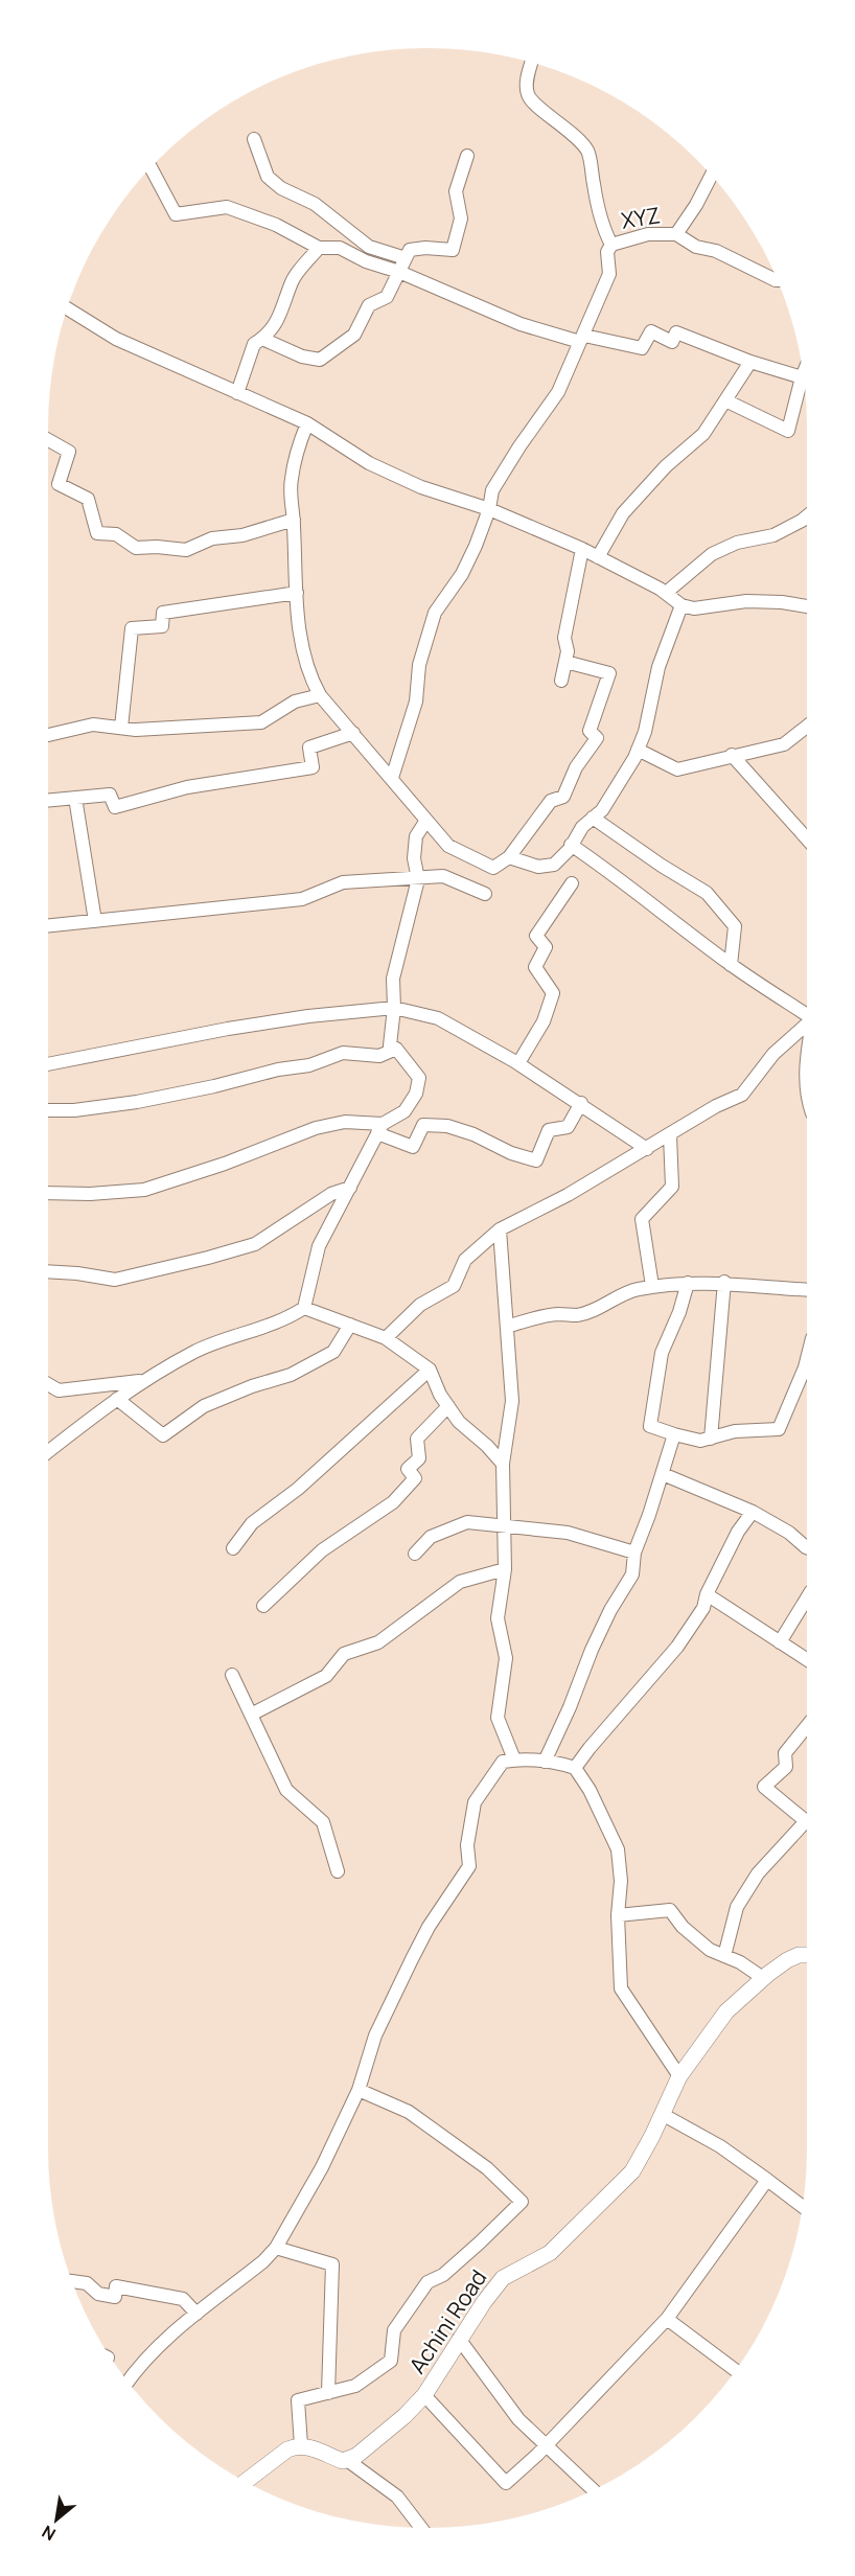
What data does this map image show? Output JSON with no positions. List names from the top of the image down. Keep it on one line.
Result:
{"streets":{"main road":["Achini Road"],"street":["XYZ"]},"north":"bottom left"}
